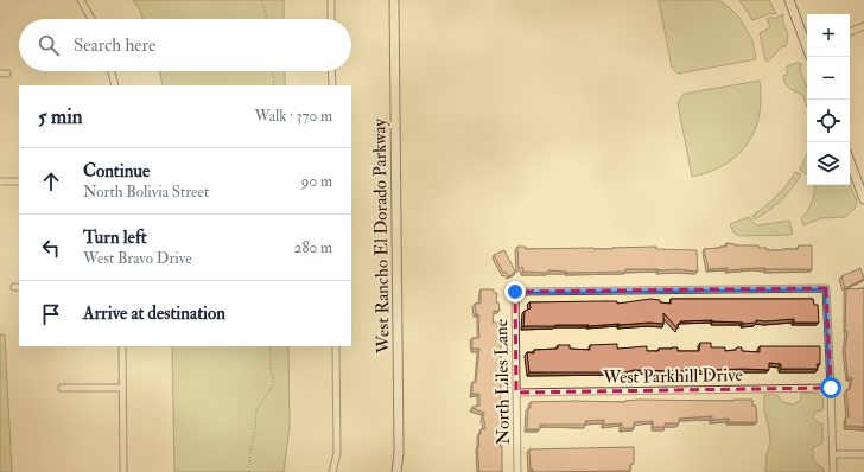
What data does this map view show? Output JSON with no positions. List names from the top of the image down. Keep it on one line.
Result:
{"streets":{"street":["West Rancho El Dorado Parkway","West Parkhill Drive","North Liles Lane"]},"crossings":[["West Parkhill Drive","North Liles Lane"]],"page":{"map_buttons":["+","−"],"search":"Search here","heading":["5 min","Walk · 370 m"],"list":[["Continue","North Bolivia Street","90 m"],["Turn left","West Bravo Drive","280 m"],"Arrive at destination"]}}
